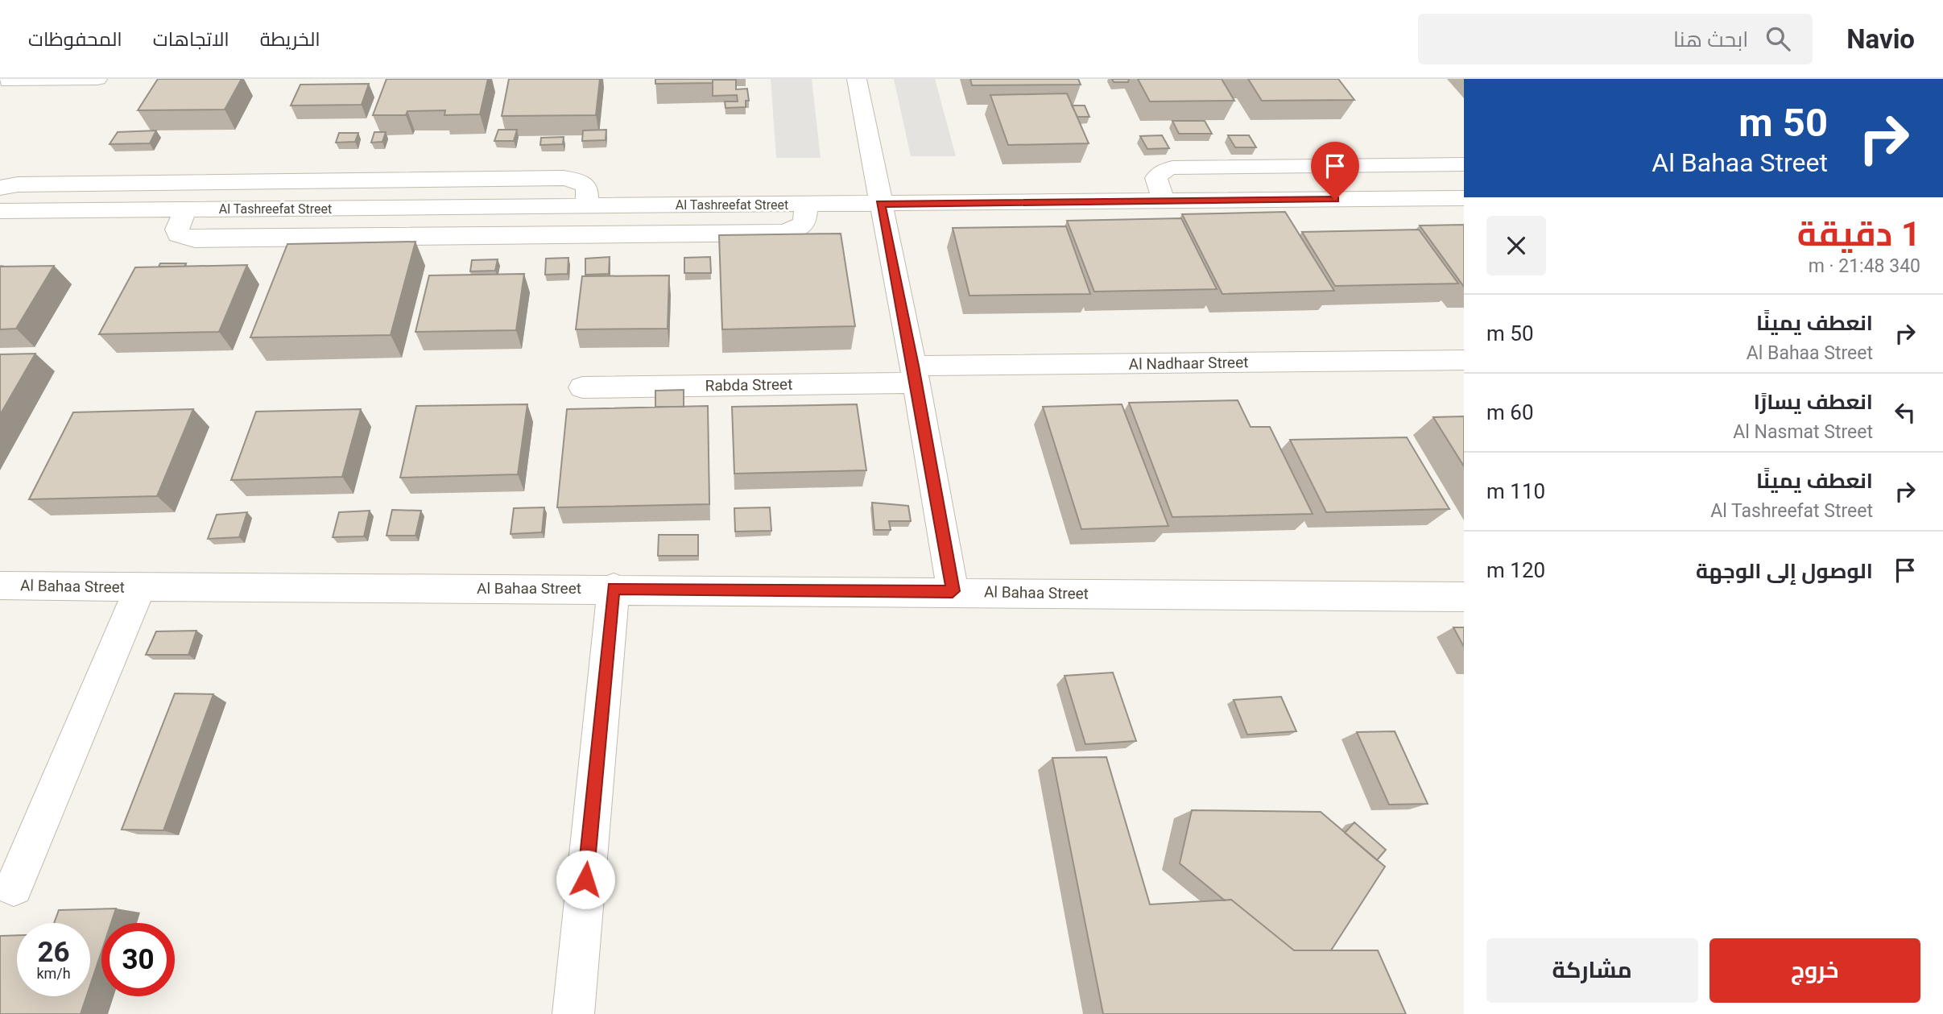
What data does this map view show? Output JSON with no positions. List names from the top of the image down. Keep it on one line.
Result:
{"streets":{"street":["Al Tashreefat Street","Al Nadhaar Street","Rabda Street","Al Bahaa Street"]},"crossings":[["Al Nadhaar Street","Rabda Street"]],"page":{"header":"Navio","search":"ابحث هنا","nav":["الخريطة","الاتجاهات","المحفوظات"],"turn":["50 m","Al Bahaa Street"],"heading":["1 دقيقة","340 m · 21:48"],"list":[{"name":"انعطف يمينًا","note":"Al Bahaa Street","value":"50 m"},{"name":"انعطف يسارًا","note":"Al Nasmat Street","value":"60 m"},{"name":"انعطف يمينًا","note":"Al Tashreefat Street","value":"110 m"},{"name":"الوصول إلى الوجهة","value":"120 m"}],"speed":"26 km/h","limit":"30","buttons":["خروج","مشاركة"]}}
